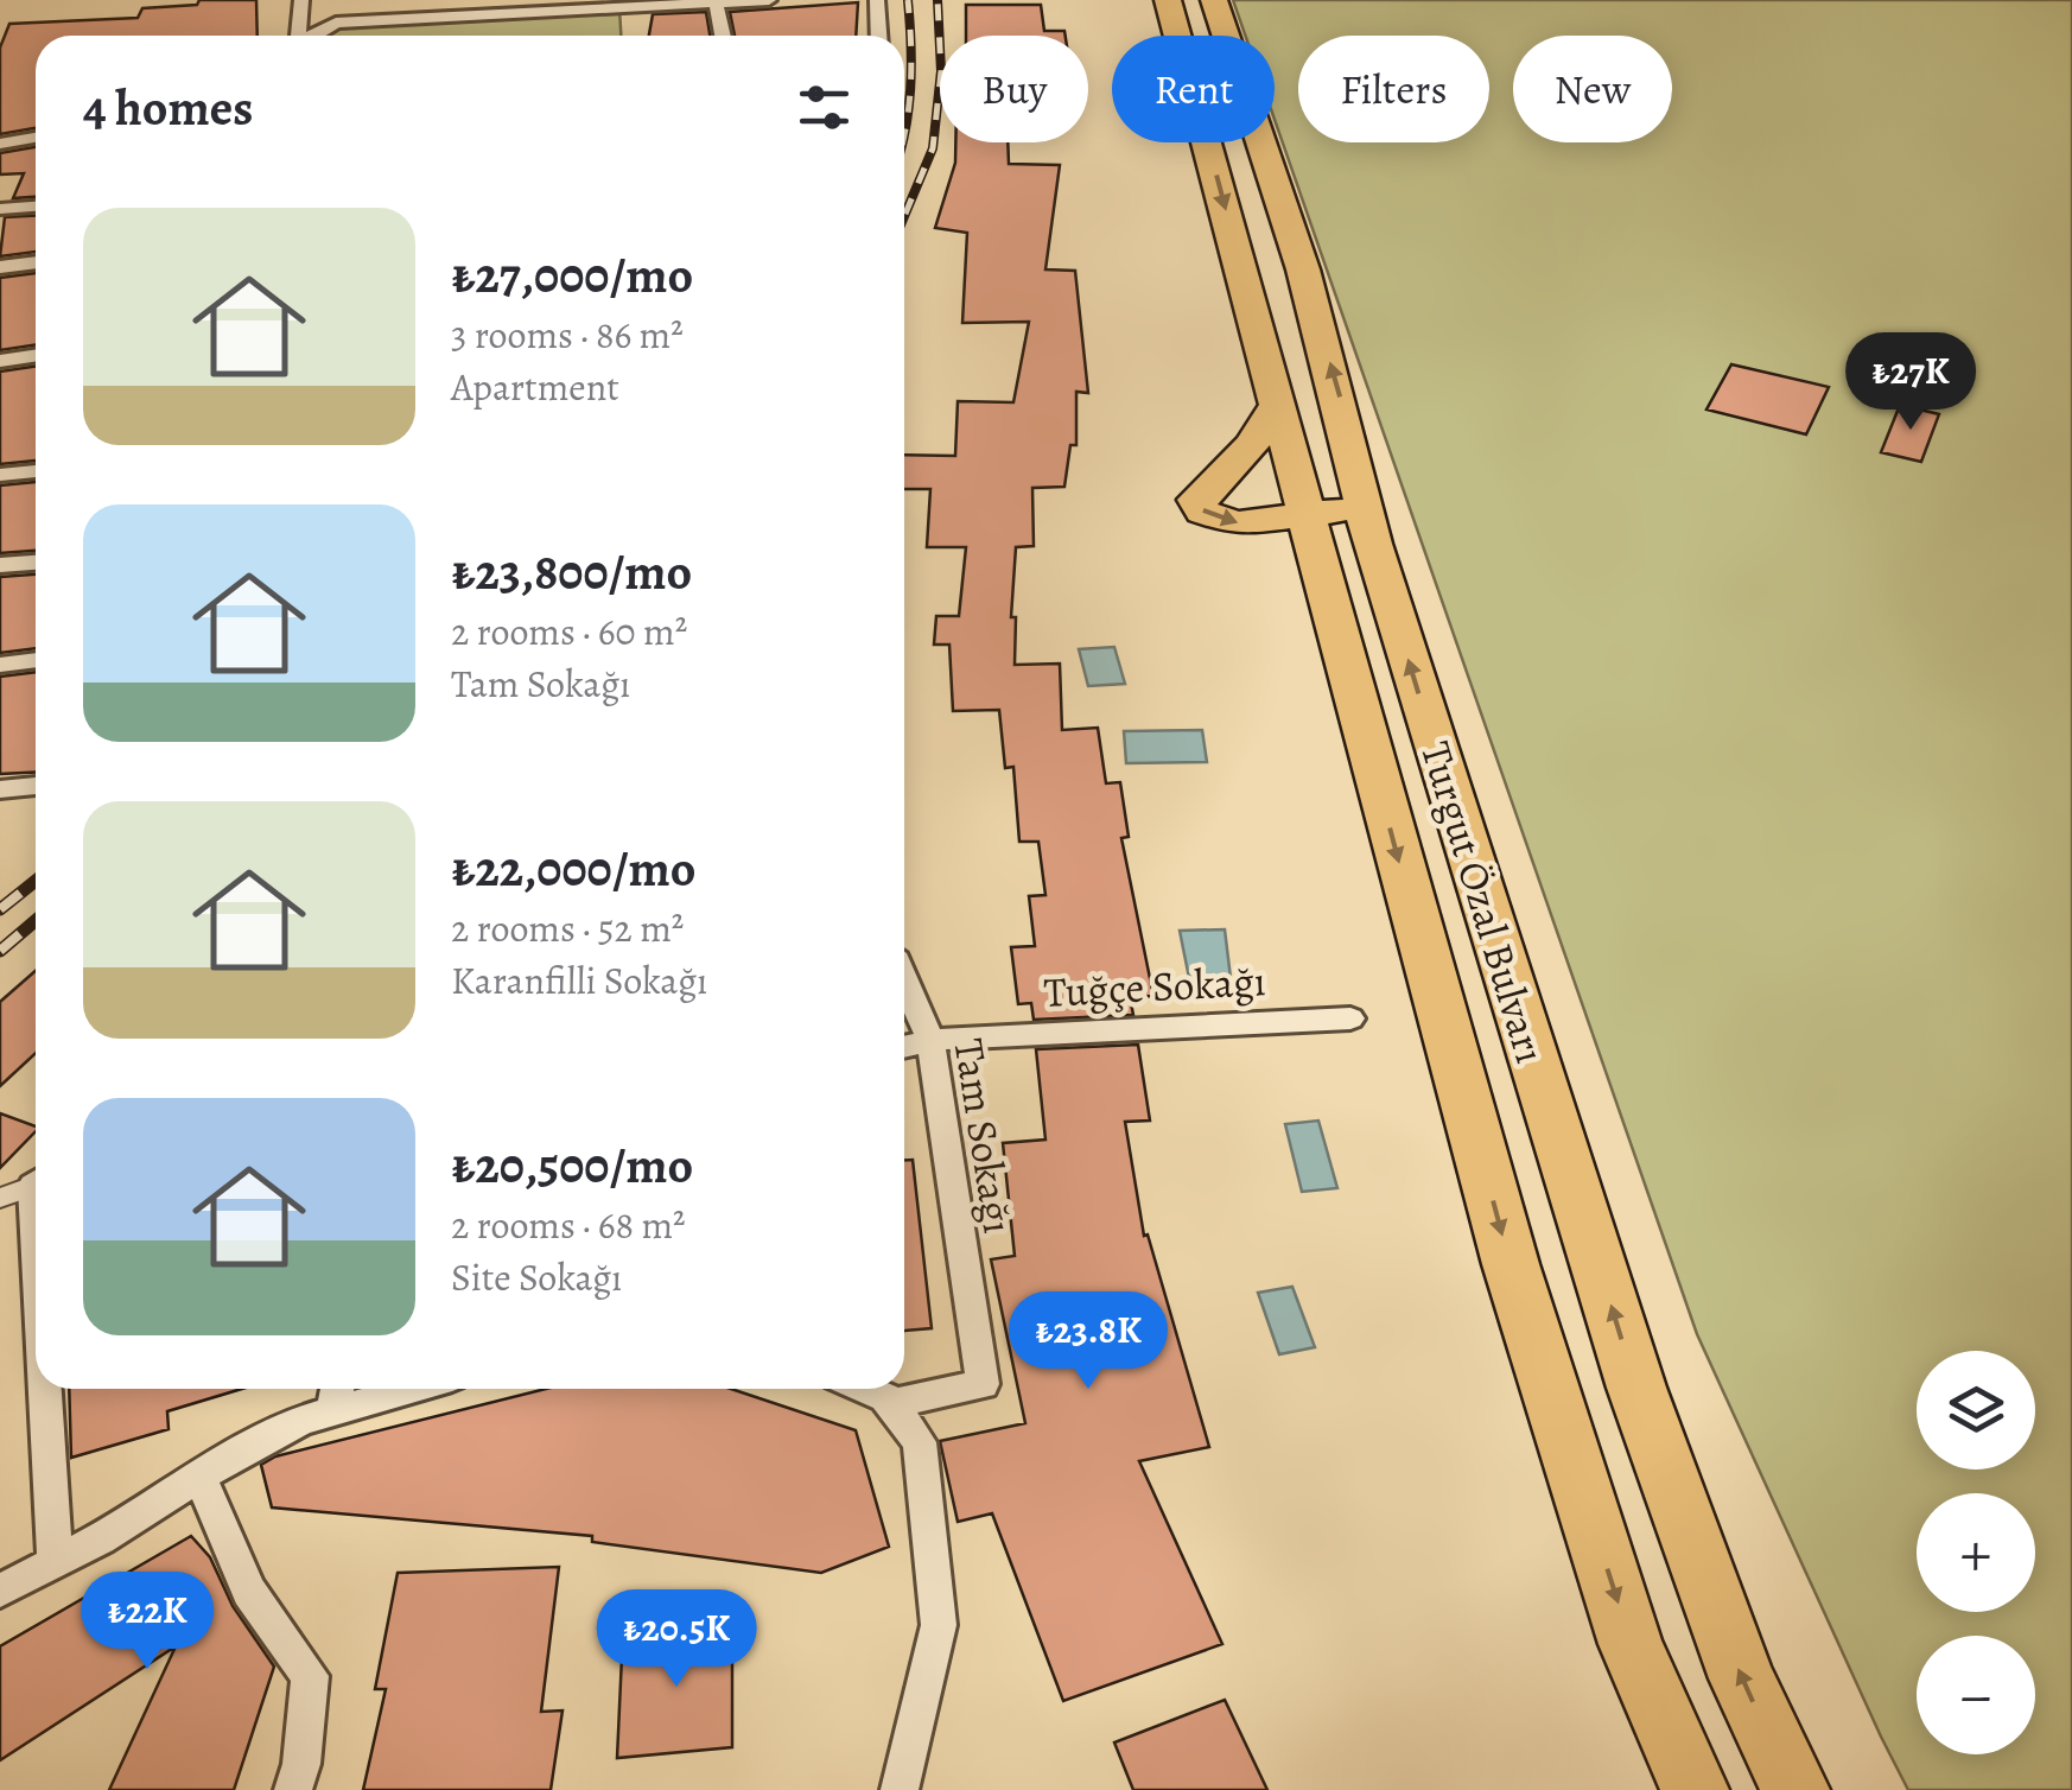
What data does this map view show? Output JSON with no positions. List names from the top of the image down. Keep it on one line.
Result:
{"streets":{"highway":["Turgut Özal Bulvarı"],"street":["Tuğçe Sokağı","Tam Sokağı"]},"crossings":[["Tuğçe Sokağı","Tam Sokağı"]],"page":{"chip":["Buy","Rent","Filters","New"],"heading":"4 homes","list":[{"name":"₺27,000/mo","note":"3 rooms · 86 m² · Apartment"},{"name":"₺23,800/mo","note":"2 rooms · 60 m² · Tam Sokağı"},{"name":"₺22,000/mo","note":"2 rooms · 52 m² · Karanfilli Sokağı"},{"name":"₺20,500/mo","note":"2 rooms · 68 m² · Site Sokağı"}],"price":["₺27K","₺23.8K","₺22K","₺20.5K"],"map_buttons":["+","−"]}}
